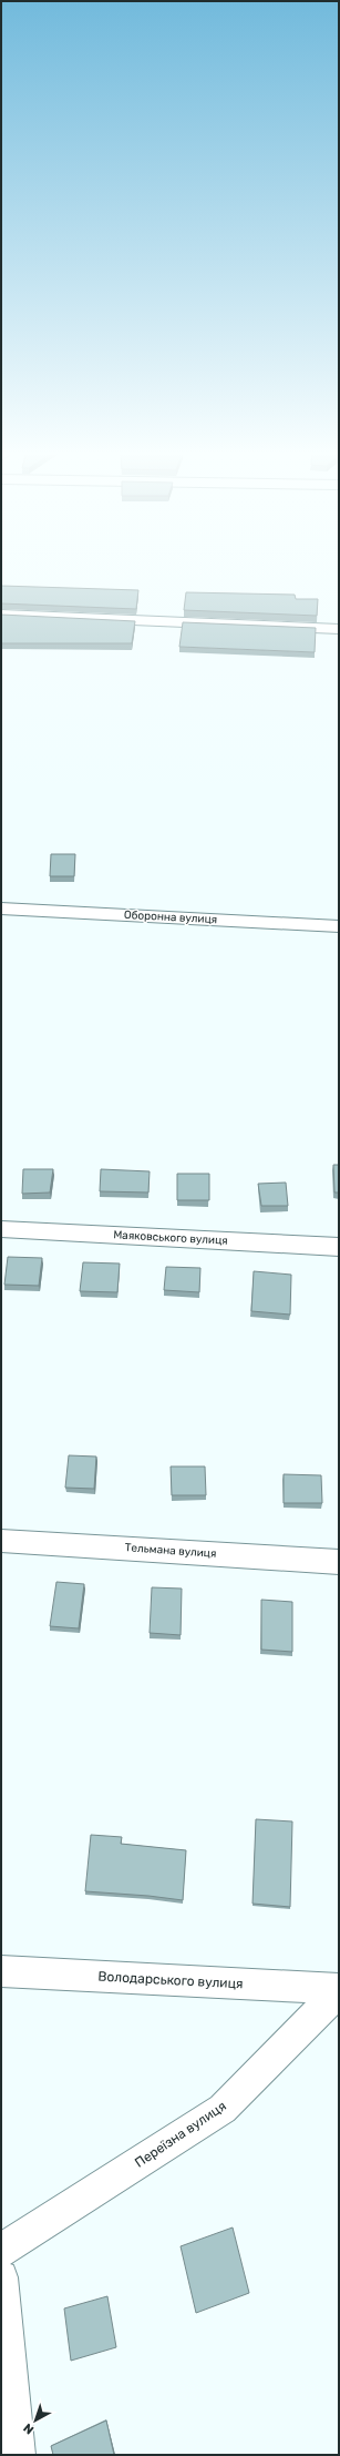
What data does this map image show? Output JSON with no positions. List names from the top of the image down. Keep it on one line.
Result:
{"streets":{"street":["Оборонна вулиця","Маяковського вулиця","Тельмана вулиця","Володарського вулиця","Переїзна вулиця"]},"crossings":[["Володарського вулиця","Переїзна вулиця"]],"north":"bottom left"}
